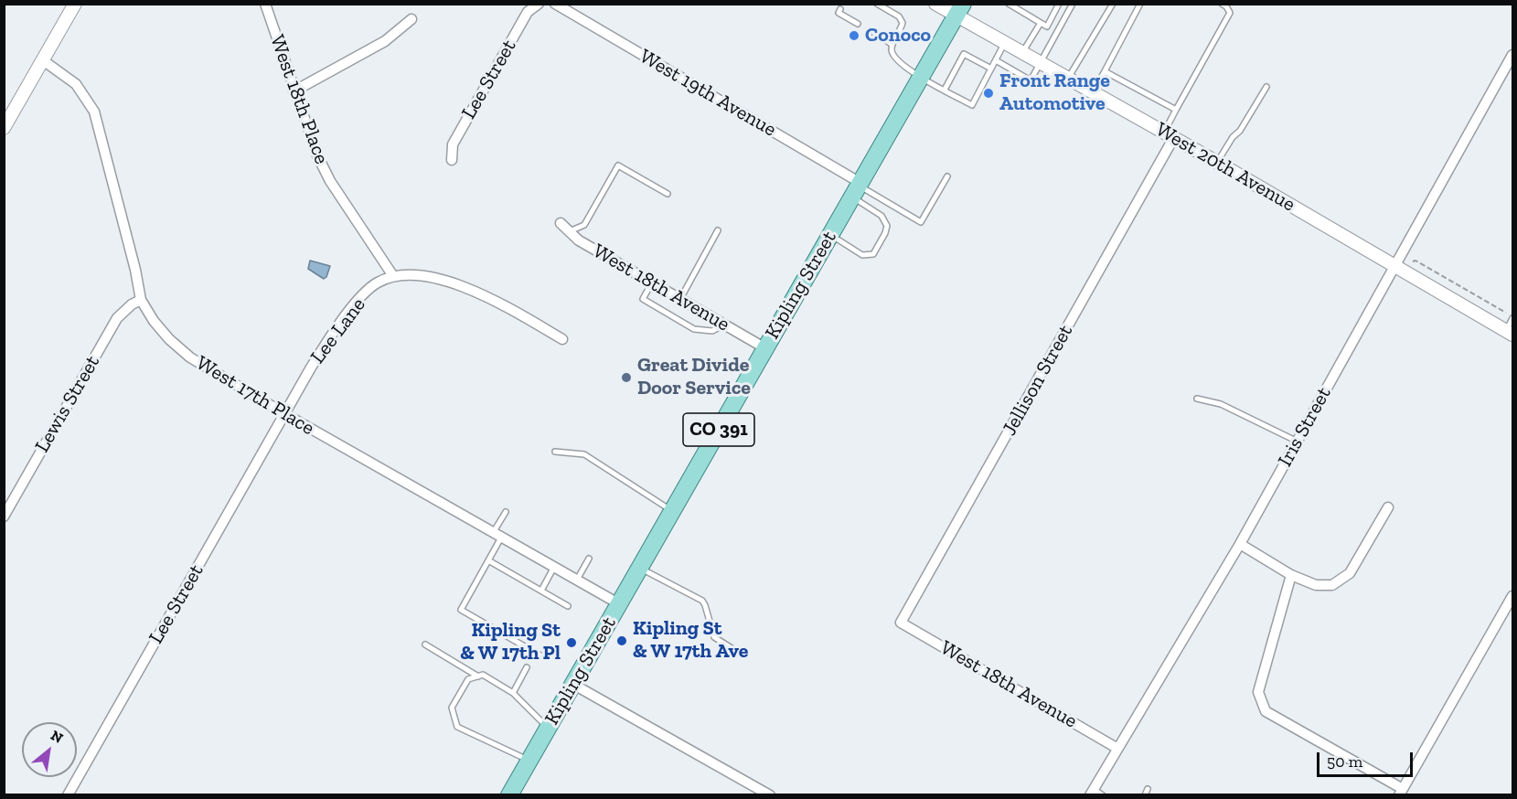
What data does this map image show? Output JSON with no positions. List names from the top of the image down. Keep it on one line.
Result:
{"streets":{"main road":["Kipling Street","CO 391"],"street":["Lee Street","West 19th Avenue","West 18th Place","West 20th Avenue","West 18th Avenue","Lee Lane","Jellison Street","West 17th Place","Lewis Street","Iris Street"]},"crossings":[["Lee Street","Lee Lane"],["Lee Street","West 17th Place"],["West 19th Avenue","Kipling Street"],["West 18th Place","Lee Lane"],["West 20th Avenue","Kipling Street"],["West 20th Avenue","Jellison Street"],["West 20th Avenue","Iris Street"],["Kipling Street","West 18th Avenue"],["Kipling Street","West 17th Place"],["West 18th Avenue","Jellison Street"],["West 18th Avenue","Iris Street"],["Lee Lane","West 17th Place"],["West 17th Place","Lewis Street"]],"places":["Conoco","Front Range Automotive","Great Divide Door Service","Kipling St & W 17th Ave","Kipling St & W 17th Pl"],"scale_bar":"50 m","north":"top right"}
